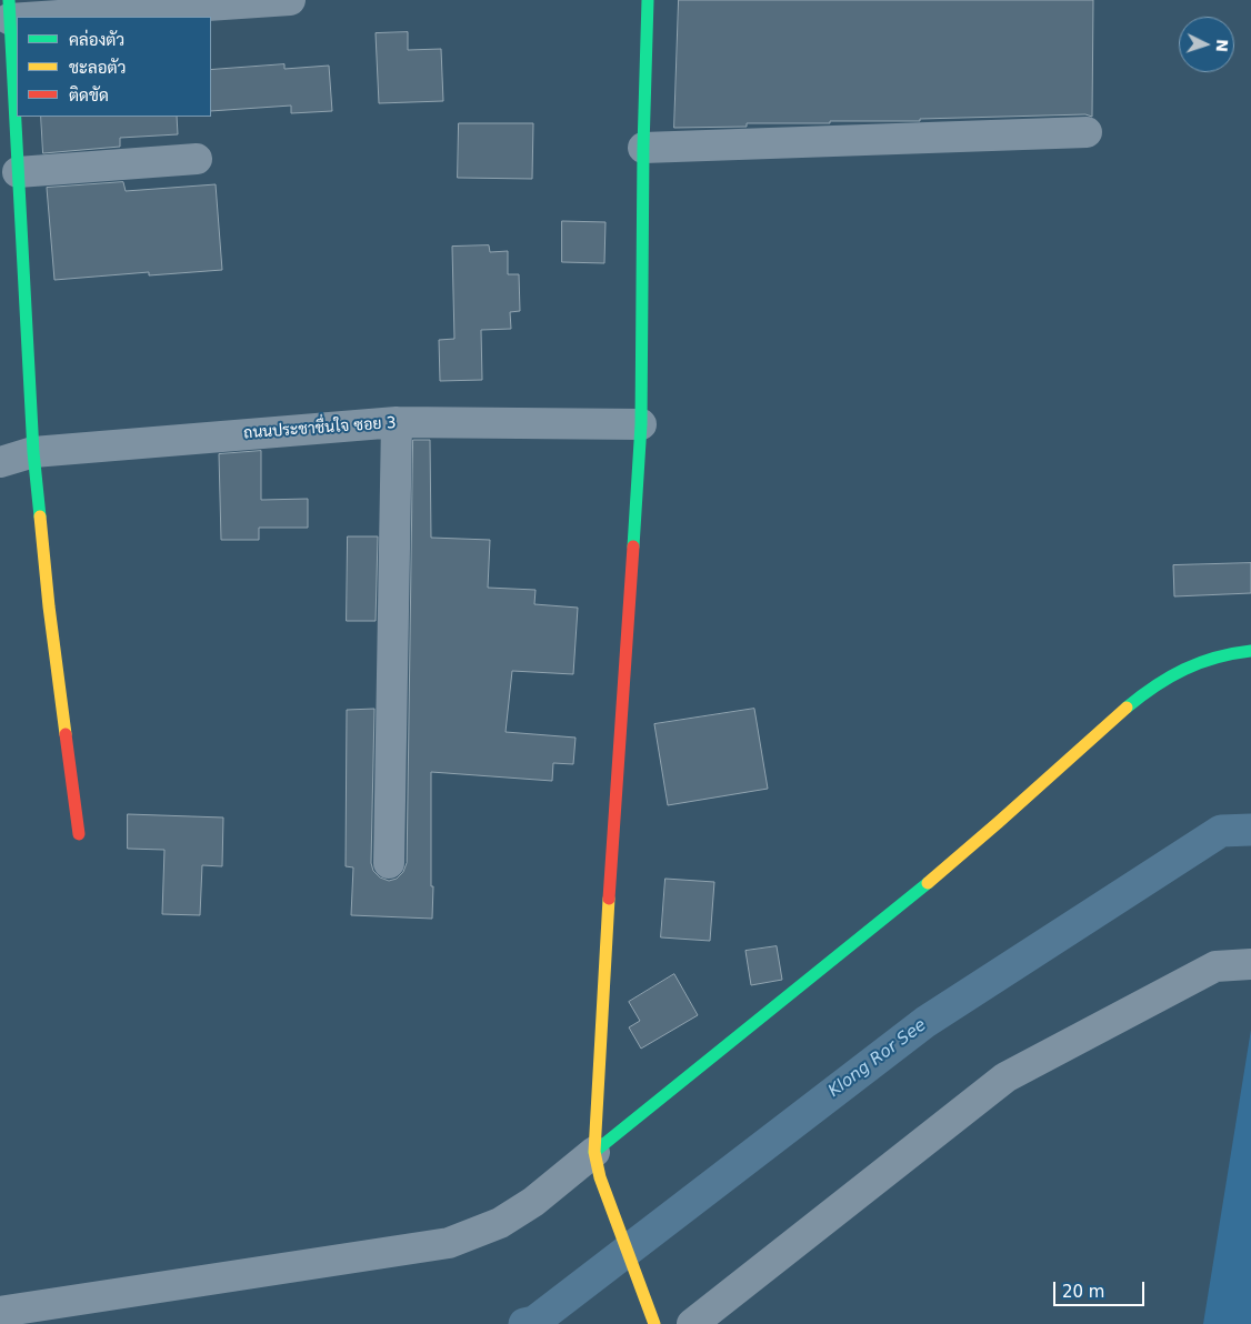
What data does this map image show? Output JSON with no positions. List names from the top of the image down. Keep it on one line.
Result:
{"streets":{"street":["ถนนประชาชื่นใจ ซอย 3"]},"water":["Klong Ror See"],"legend":["คล่องตัว","ชะลอตัว","ติดขัด"],"scale_bar":"20 m","north":"right"}
